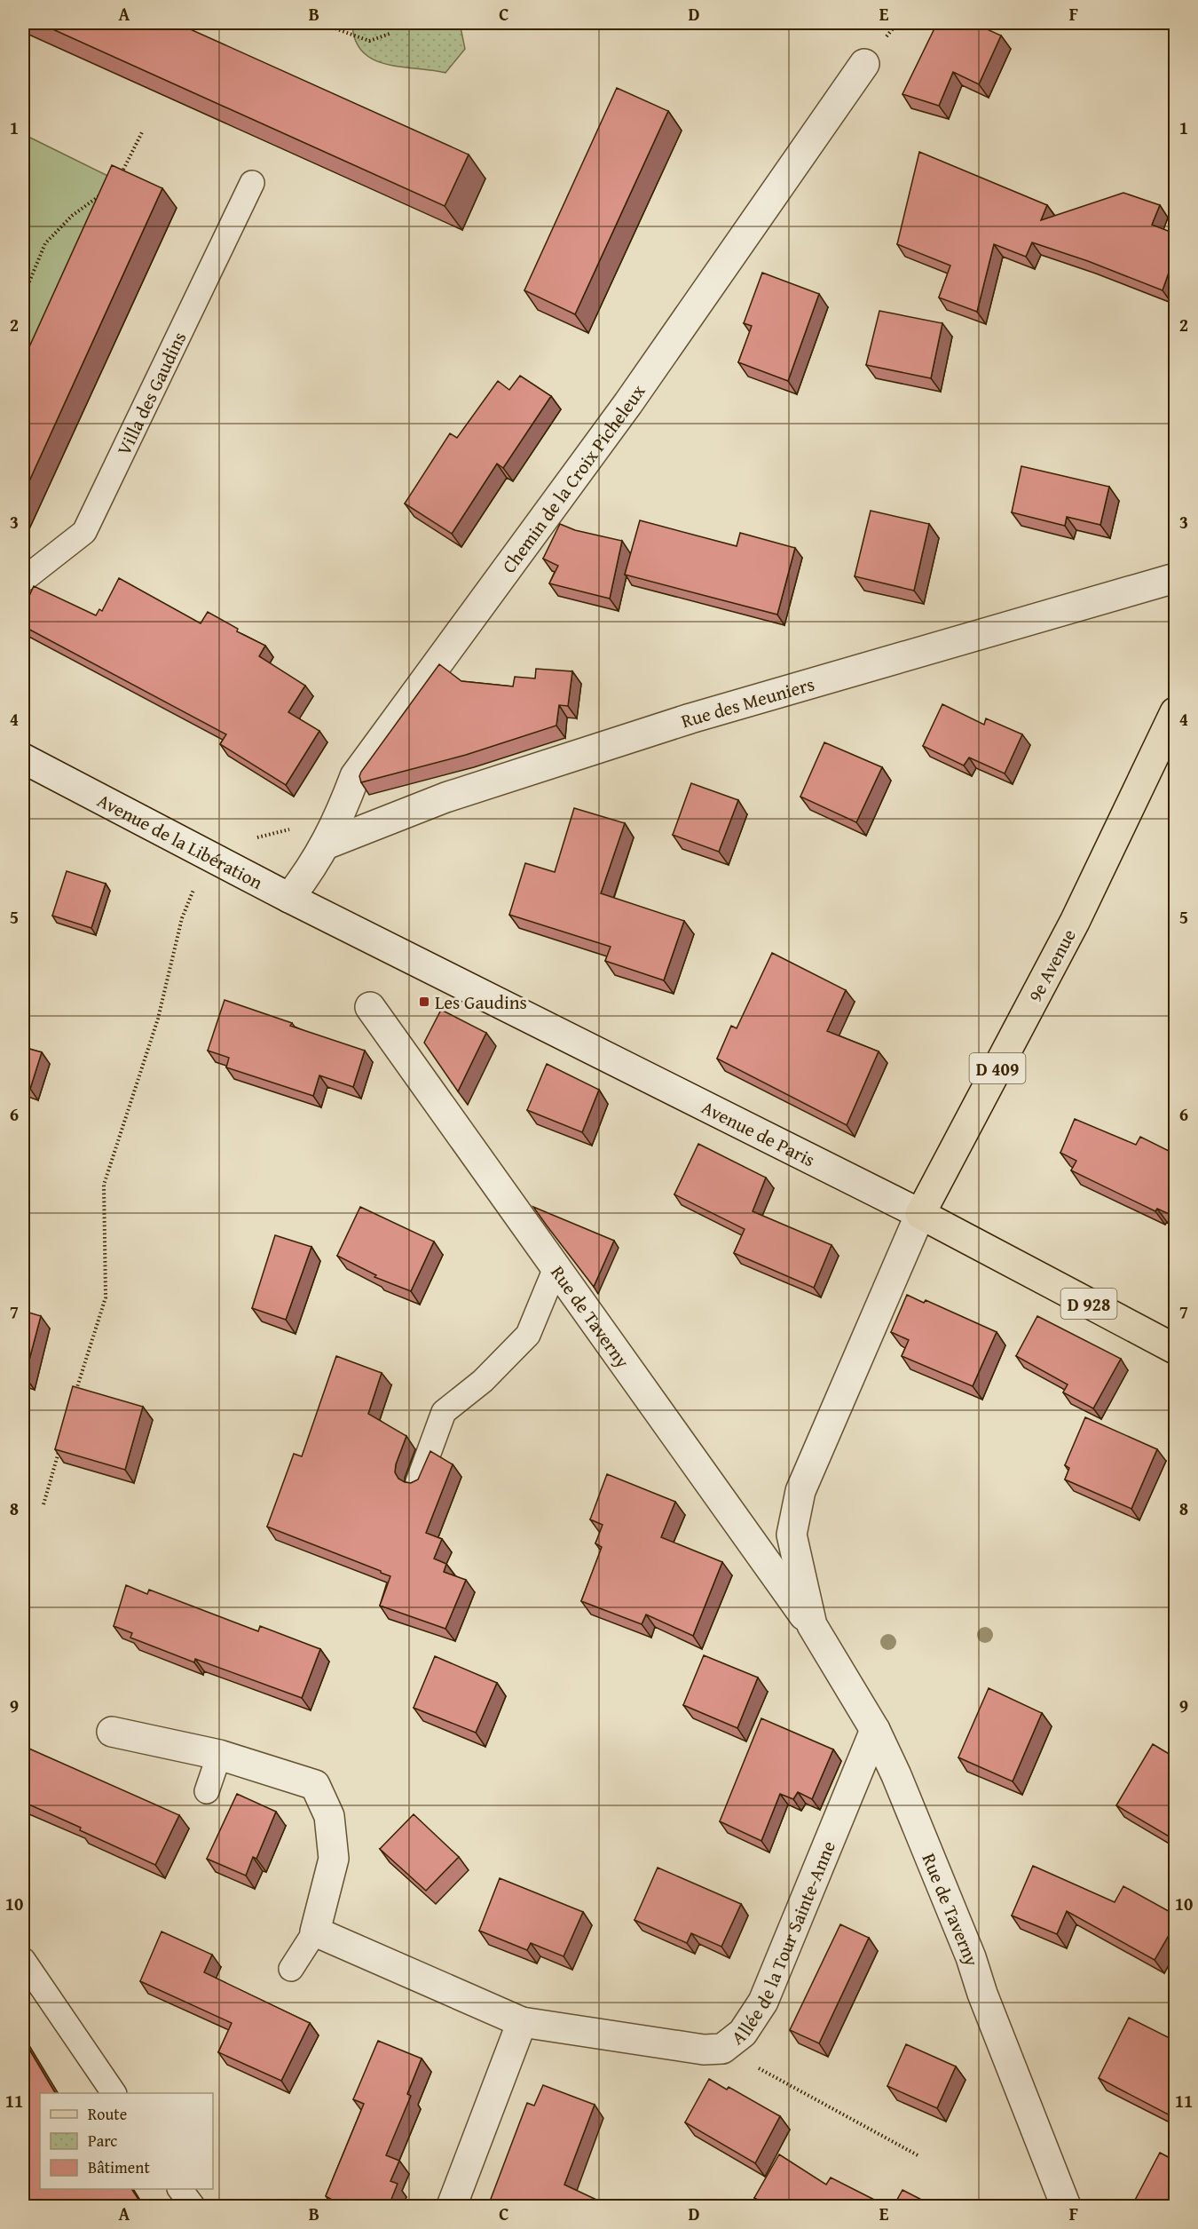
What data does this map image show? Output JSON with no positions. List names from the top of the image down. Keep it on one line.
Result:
{"streets":{"main road":["9e Avenue","D 409","Avenue de Paris","D 928"],"street":["Chemin de la Croix Picheleux","Rue des Meuniers","Avenue de la Libération","Rue de Taverny","Allée de la Tour Sainte-Anne"],"lane":["Villa des Gaudins"]},"crossings":[["Chemin de la Croix Picheleux","Rue des Meuniers"],["Chemin de la Croix Picheleux","Avenue de la Libération"],["Avenue de la Libération","Avenue de Paris"],["9e Avenue","Avenue de Paris"],["9e Avenue","Rue de Taverny"],["Avenue de Paris","Rue de Taverny"],["Rue de Taverny","Allée de la Tour Sainte-Anne"]],"places":{"transit":["Les Gaudins"]},"legend":["Route","Parc","Bâtiment"],"grid":{"columns":["A","B","C","D","E","F"],"rows":["1","2","3","4","5","6","7","8","9","10","11"]}}
